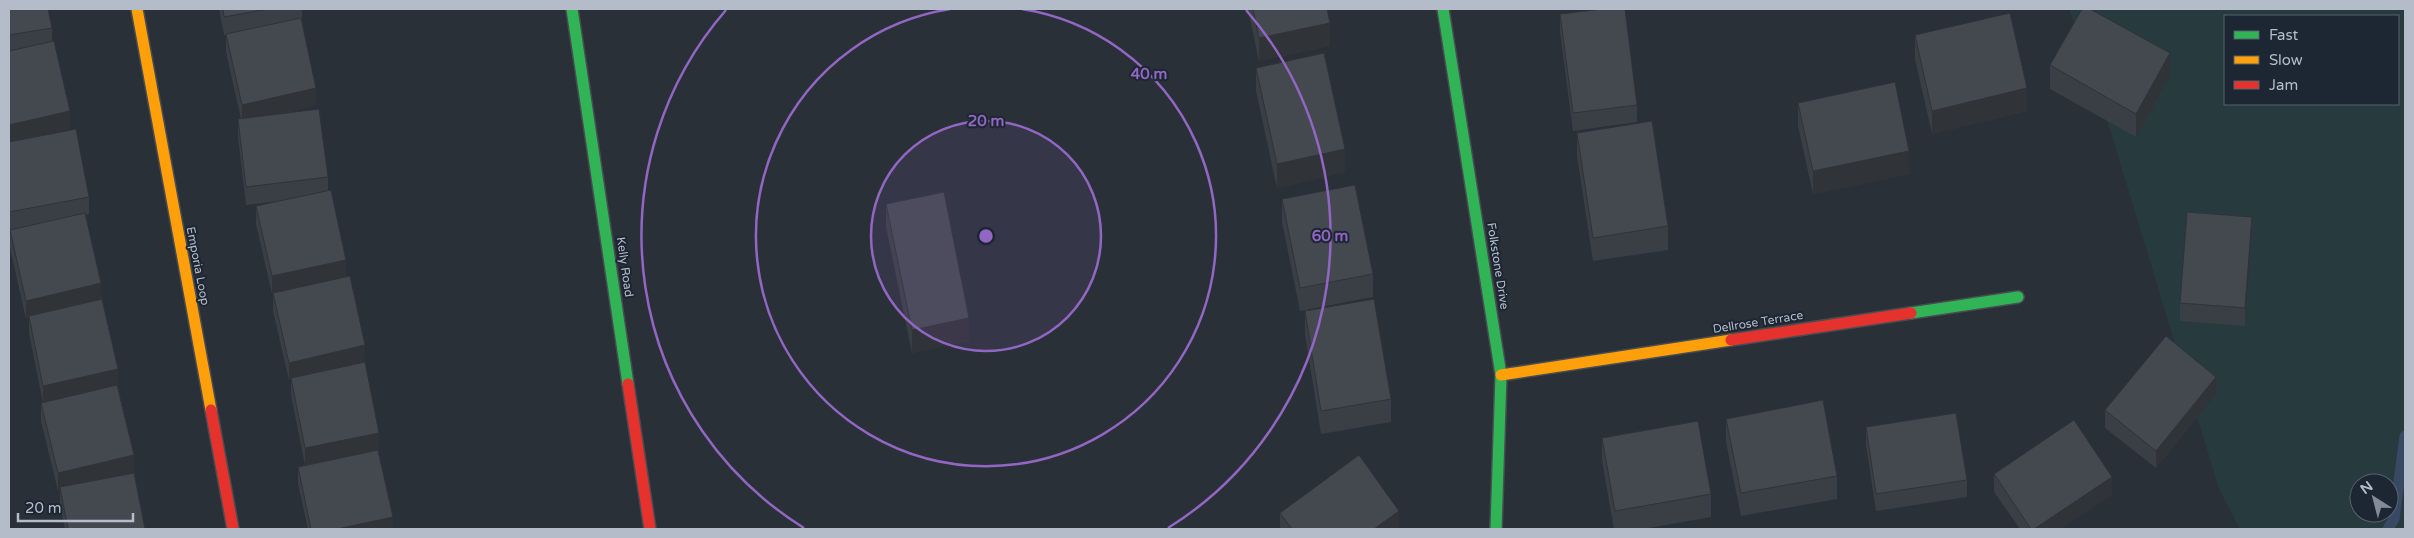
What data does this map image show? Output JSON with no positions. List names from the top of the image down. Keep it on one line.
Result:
{"streets":{"street":["Emporia Loop","Folkstone Drive","Kelly Road","Dellrose Terrace"]},"crossings":[["Folkstone Drive","Dellrose Terrace"]],"legend":["Fast","Slow","Jam"],"scale_bar":"20 m","north":"top left","rings":["40 m","20 m","60 m"]}
